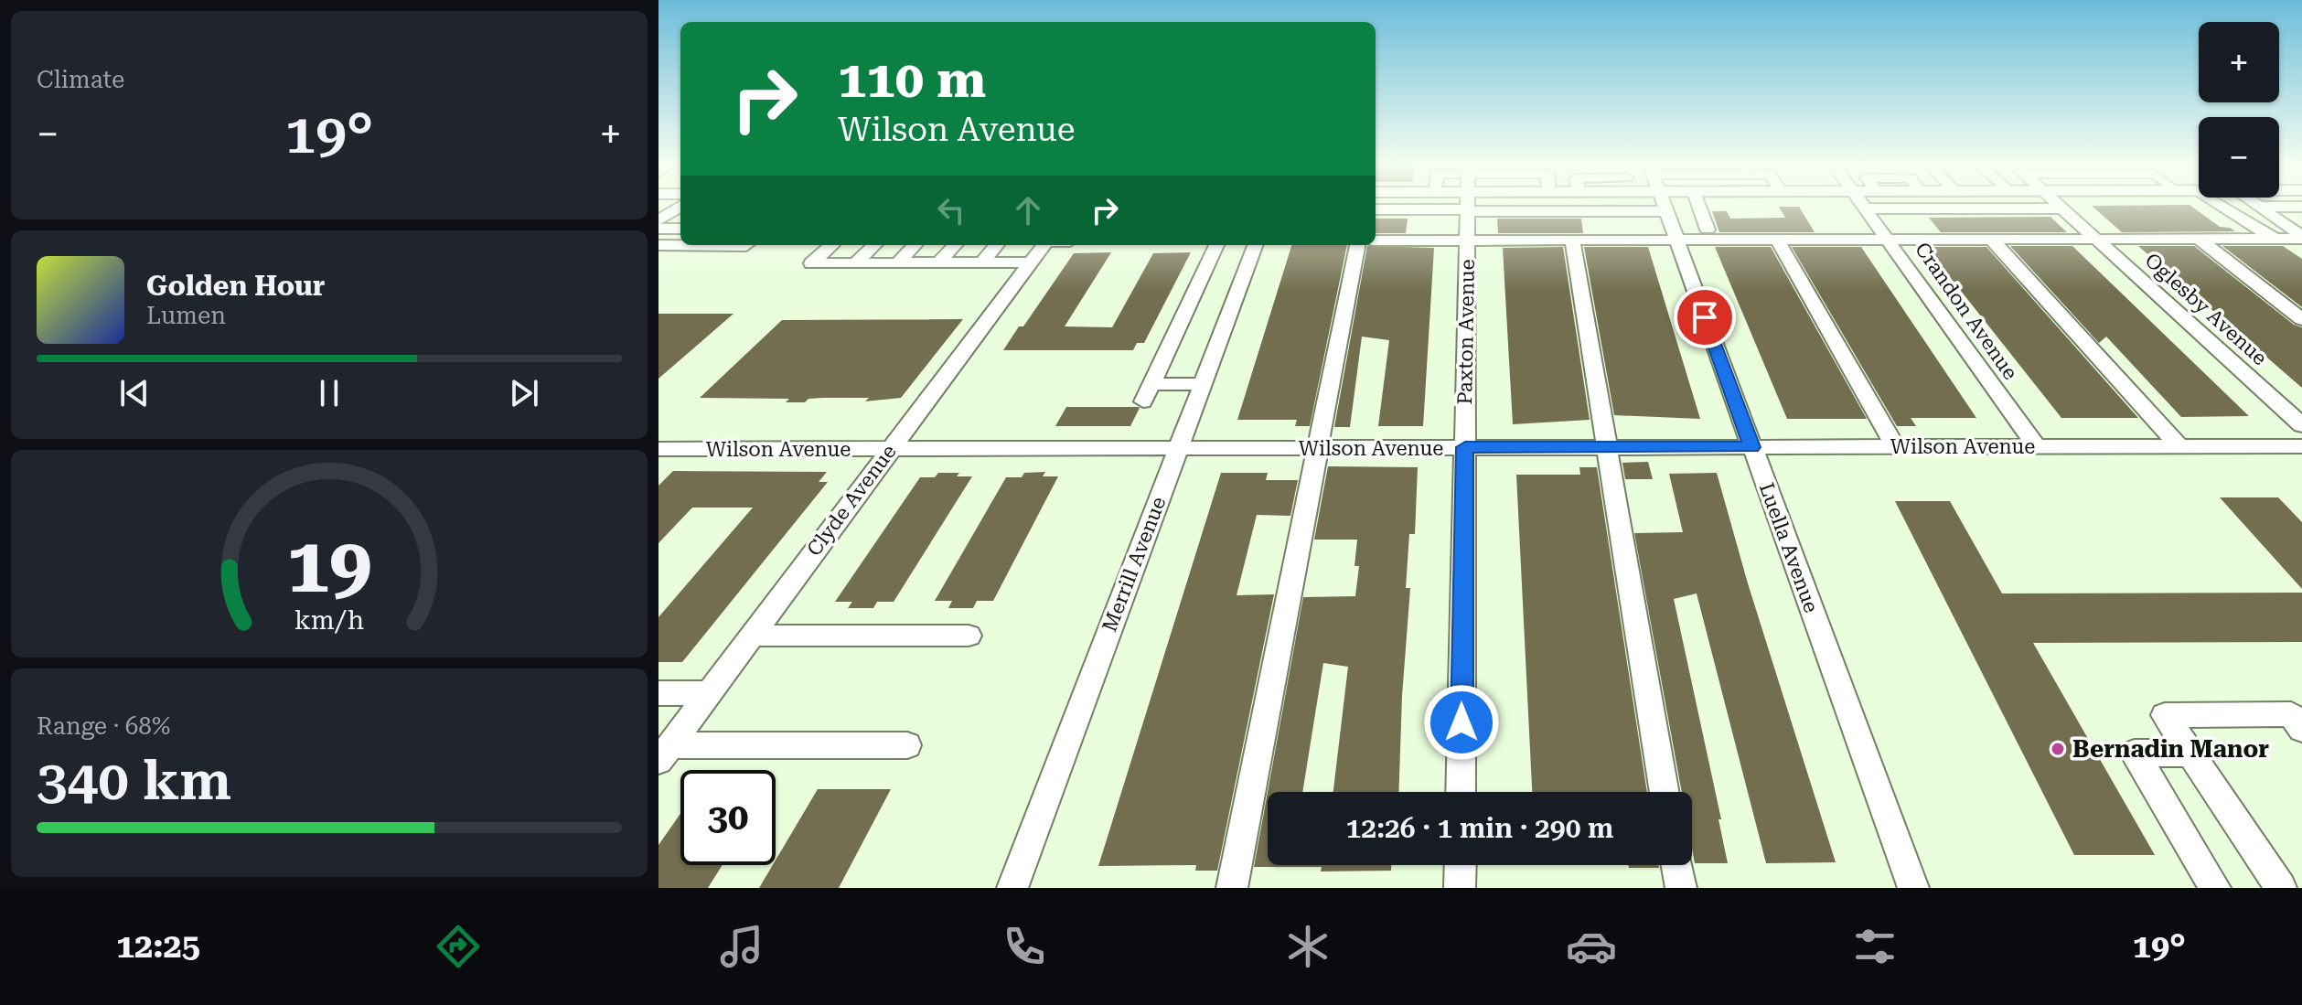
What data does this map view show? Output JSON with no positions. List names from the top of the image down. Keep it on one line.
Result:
{"streets":{"street":["Oglesby Avenue","Crandon Avenue","Paxton Avenue","Wilson Avenue","Clyde Avenue","Luella Avenue","Merrill Avenue"]},"crossings":[["Crandon Avenue","Wilson Avenue"],["Paxton Avenue","Wilson Avenue"],["Wilson Avenue","Clyde Avenue"],["Wilson Avenue","Luella Avenue"],["Wilson Avenue","Merrill Avenue"]],"places":["Bernadin Manor"],"page":{"tile":["Climate",["Range · 68%","340 km"]],"map_buttons":["+","−"],"turn":["110 m","Wilson Avenue"],"heat":["−","19°","+"],"song":["Golden Hour","Lumen"],"limit":"30","trip":"12:26 · 1 min · 290 m","tabs":["12:25","19°"],"gauge":["19","km/h"]}}
